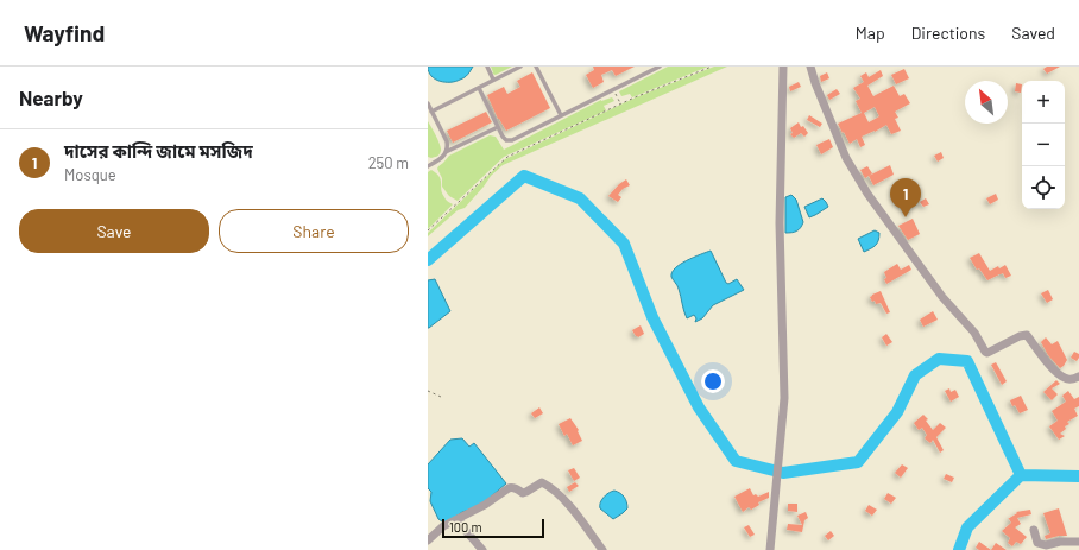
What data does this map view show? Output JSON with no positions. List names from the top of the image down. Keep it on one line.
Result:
{"scale_bar":"100 m","north":"top left","page":{"header":"Wayfind","nav":["Map","Directions","Saved"],"heading":"Nearby","map_buttons":["+","−"],"list":[{"mark":"1","name":"দাসের কান্দি জামে মসজিদ","note":"Mosque","value":"250 m"}],"pins":"1","buttons":["Save","Share"],"scale":"100 m"}}
